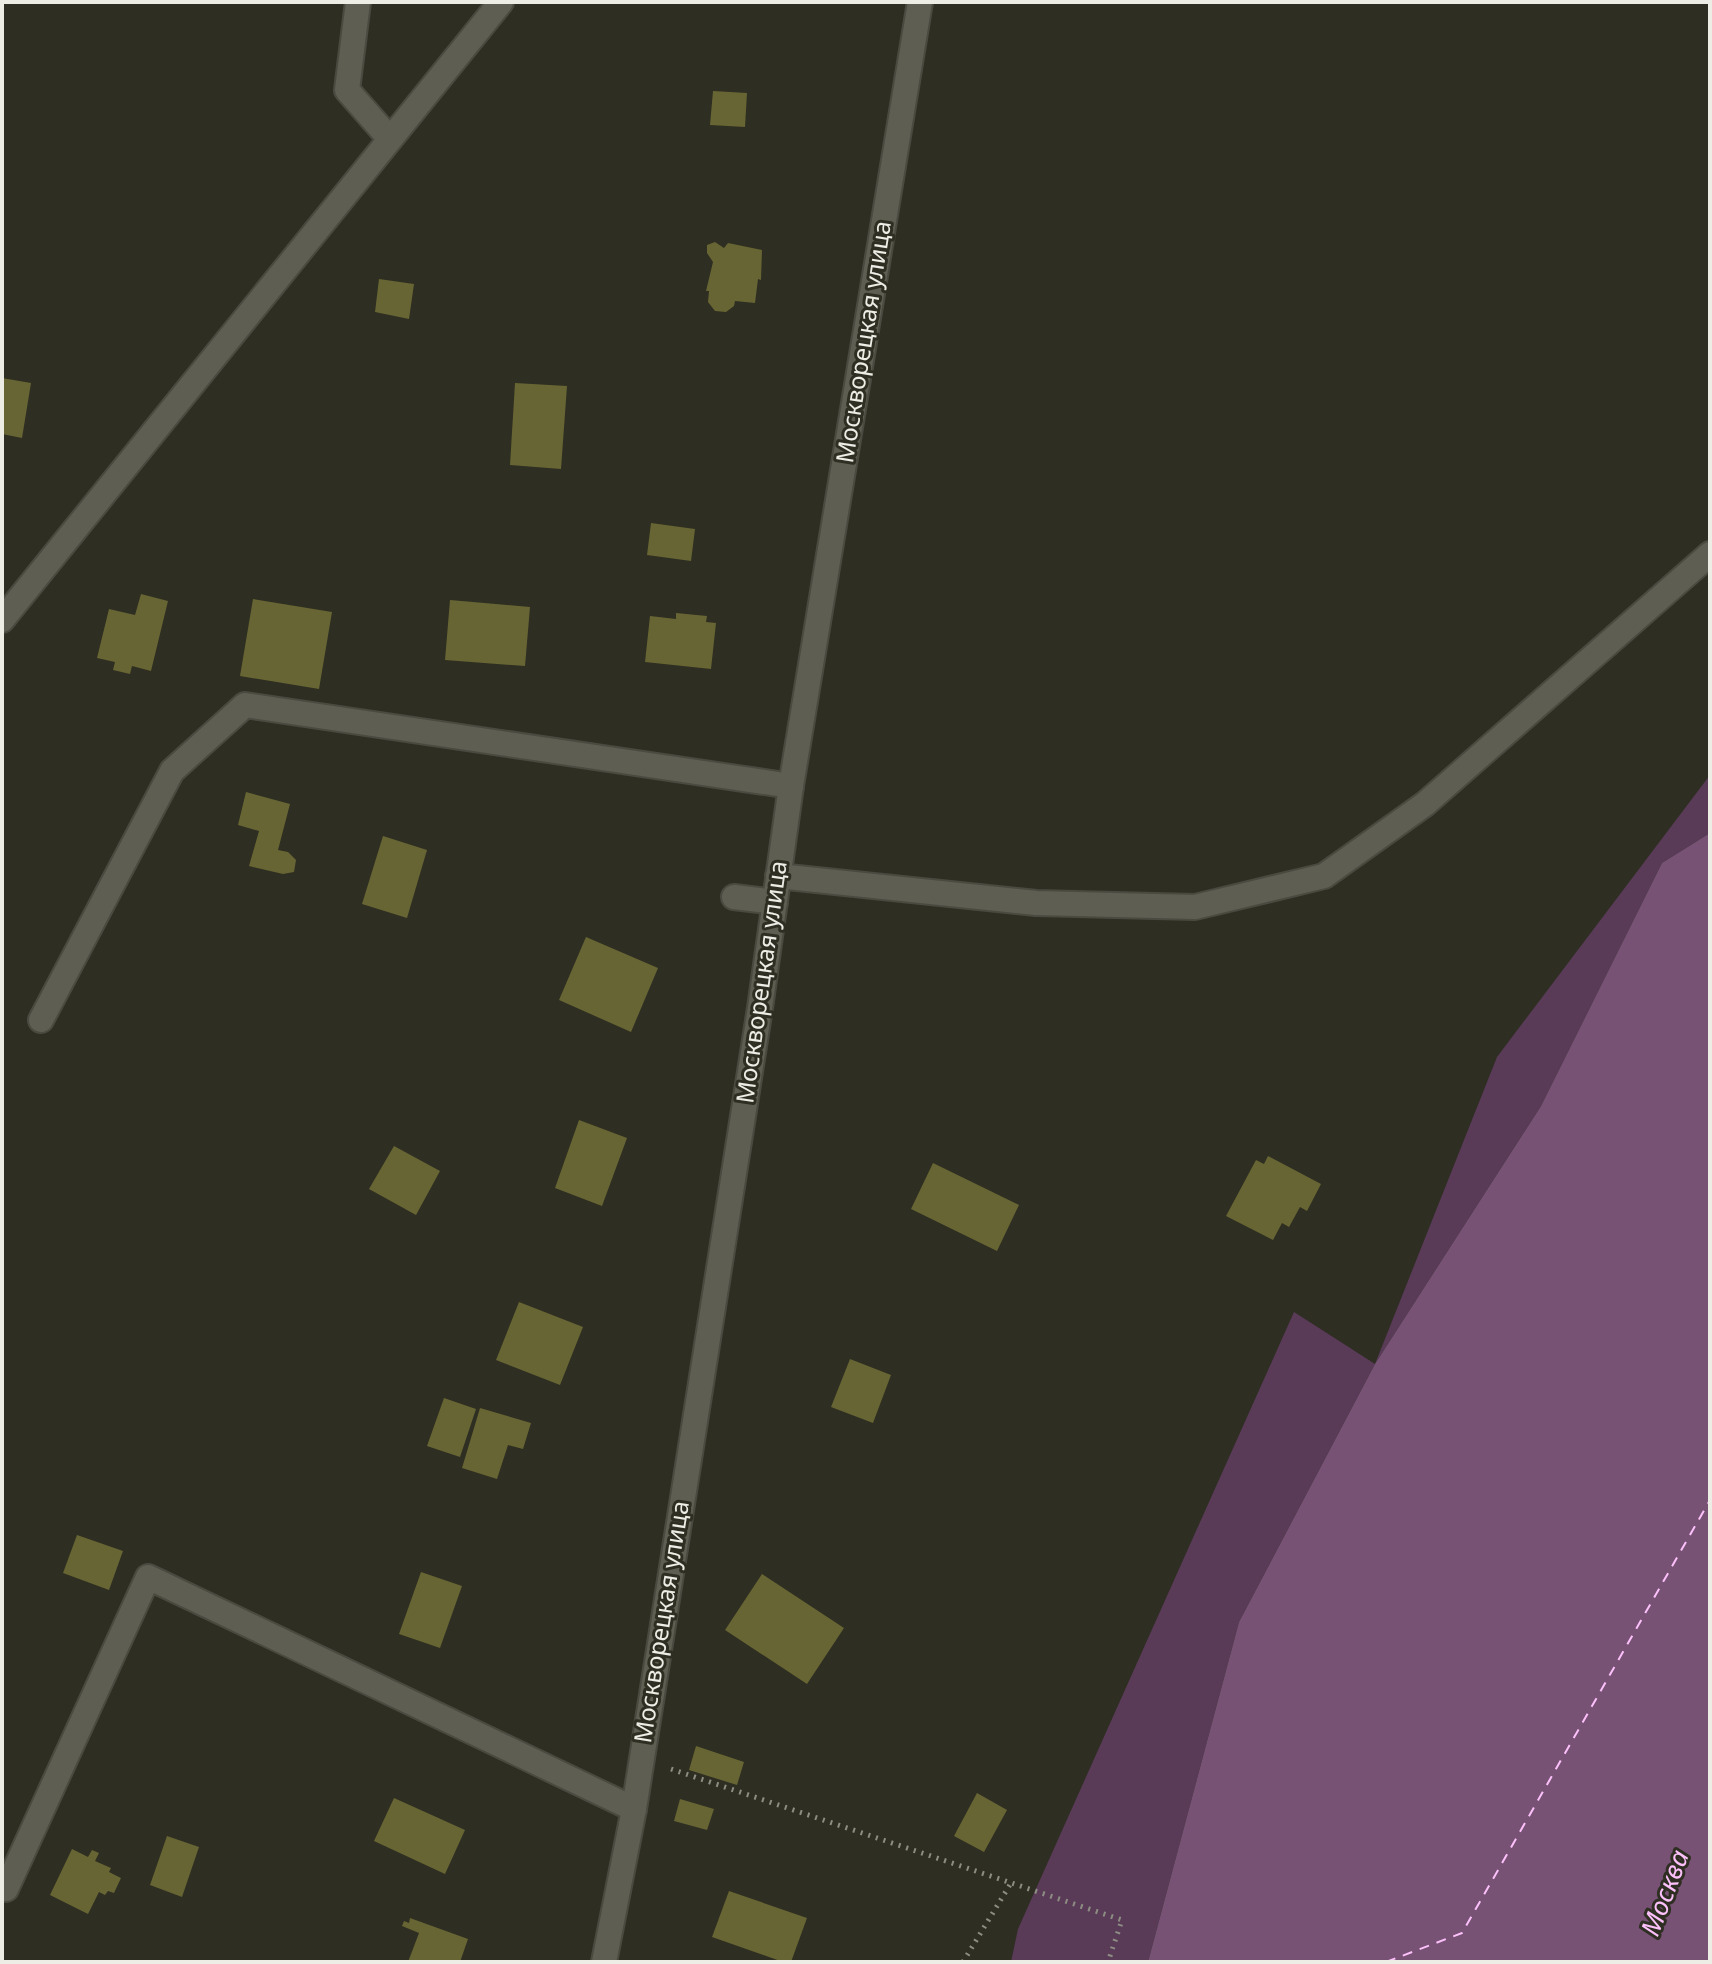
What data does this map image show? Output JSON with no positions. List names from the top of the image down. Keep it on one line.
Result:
{"streets":{"street":["Москворецкая улица"]},"water":["Москва"]}
